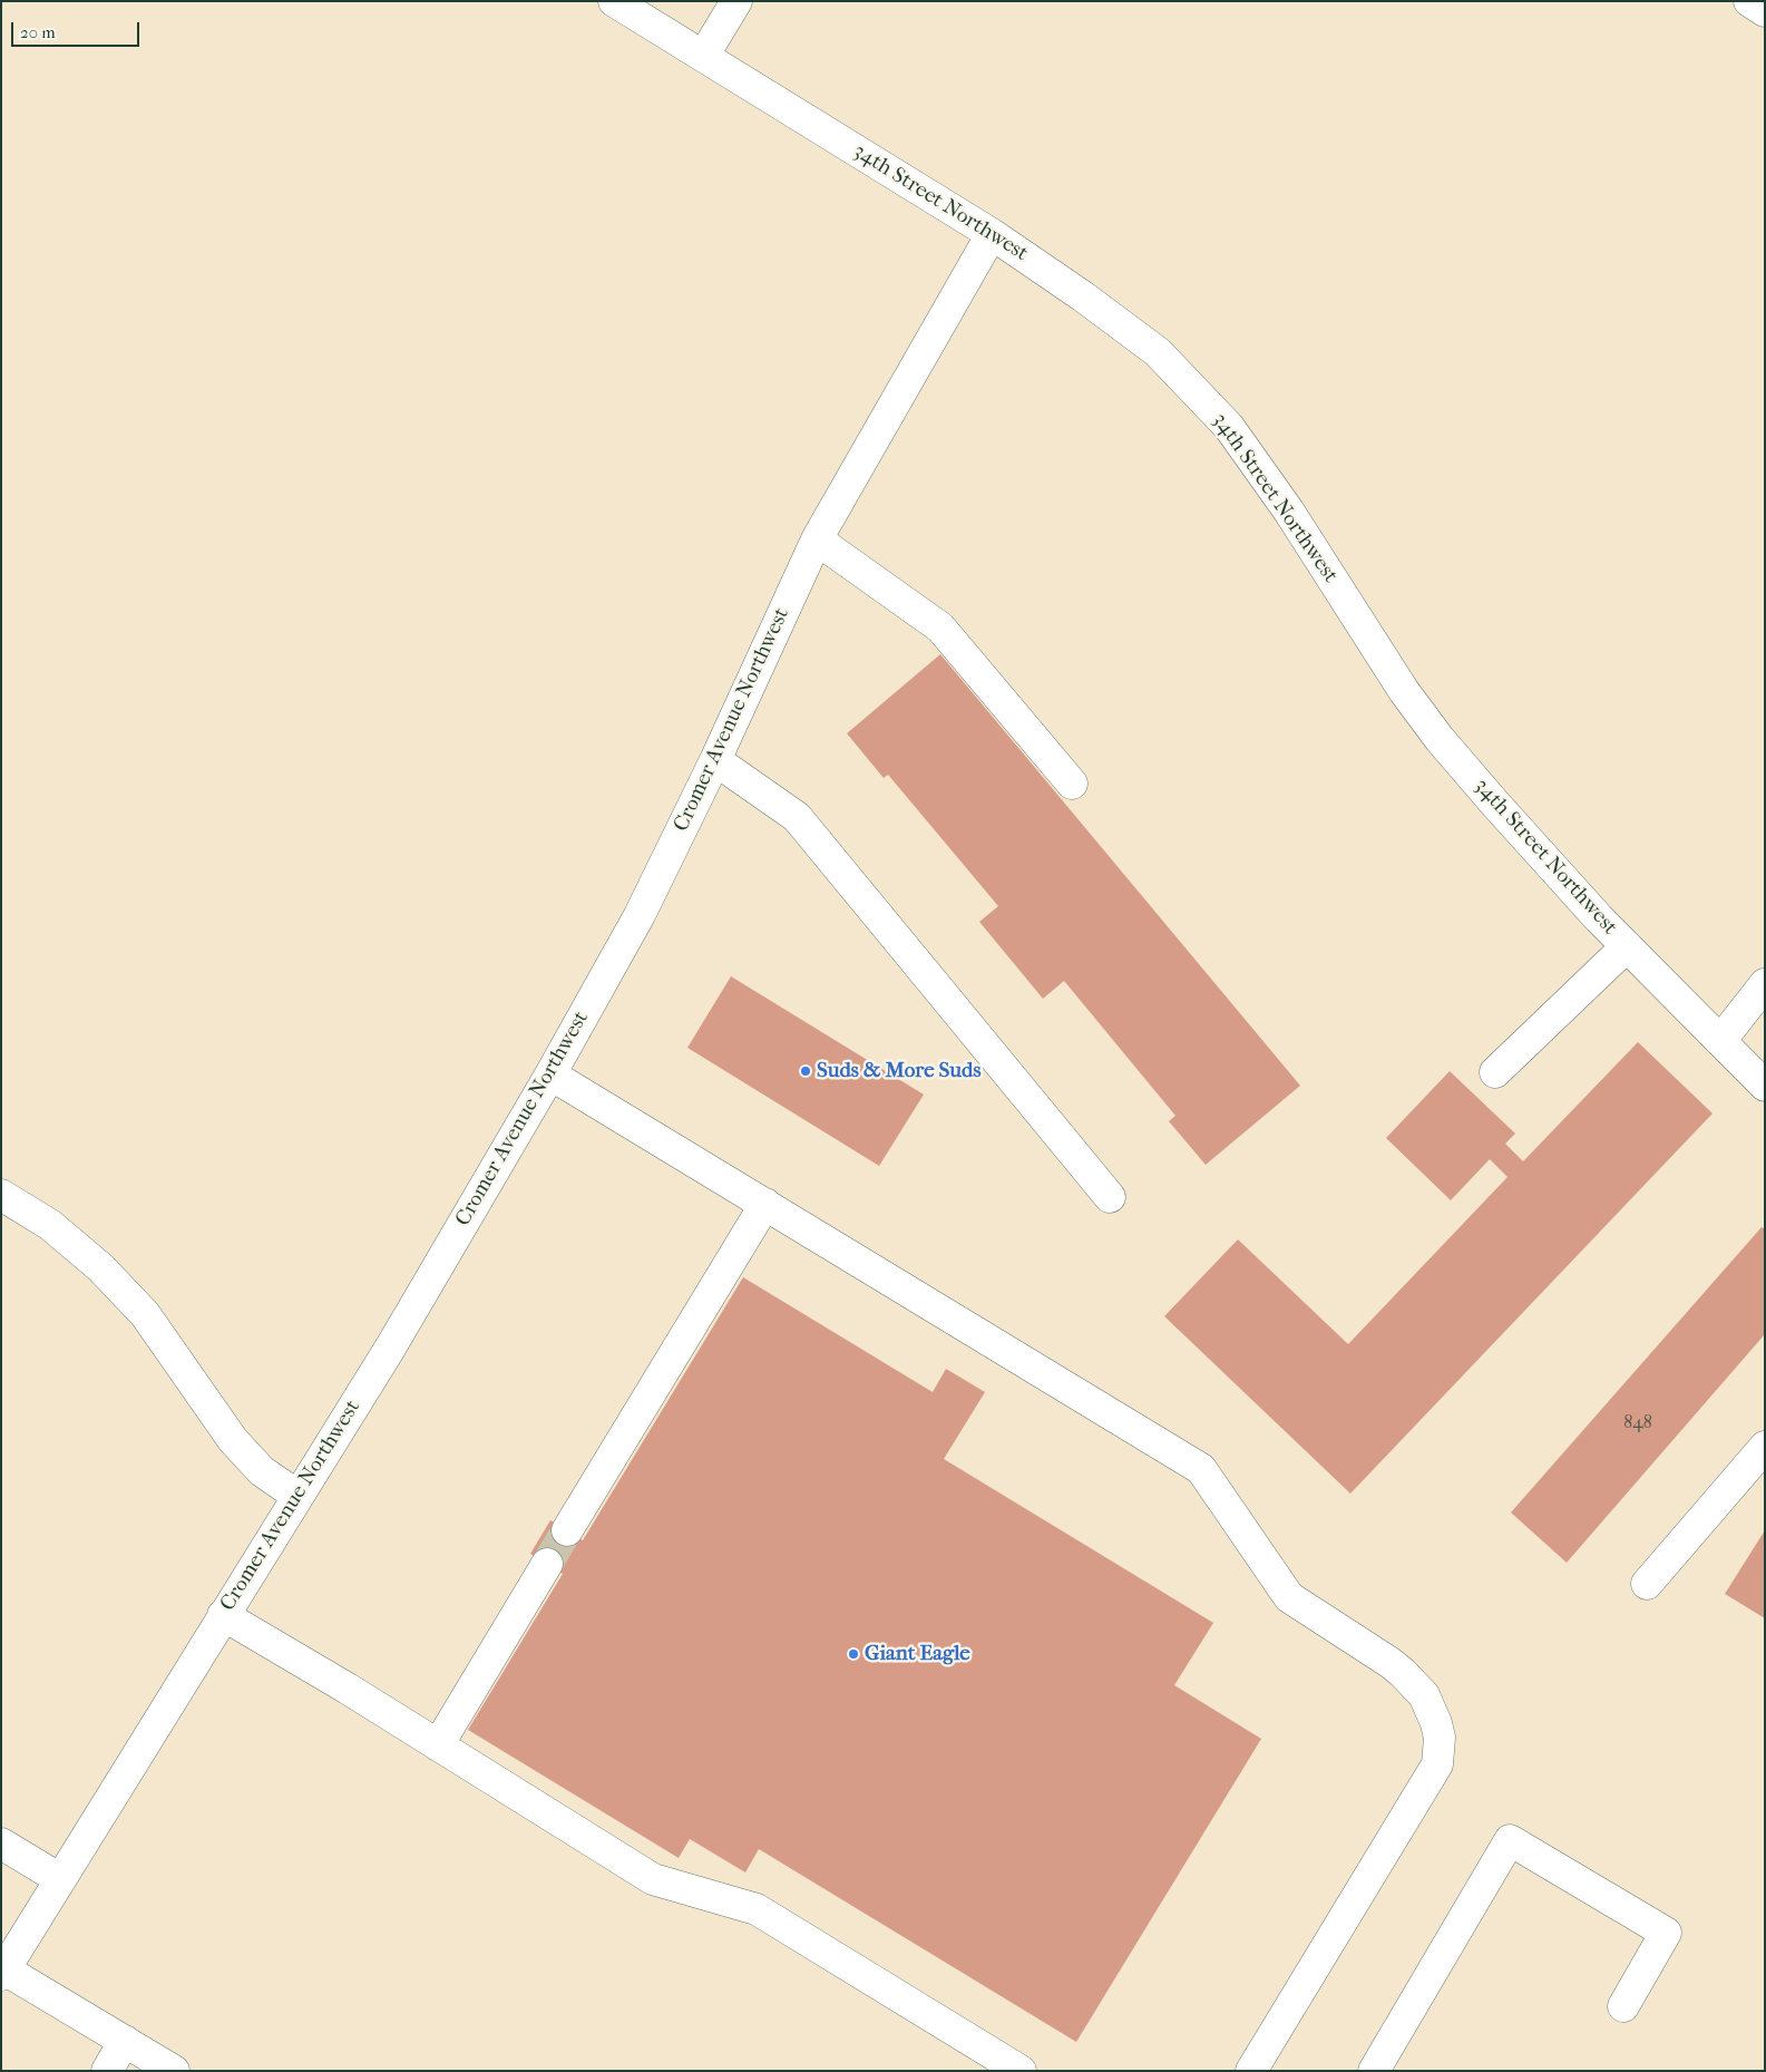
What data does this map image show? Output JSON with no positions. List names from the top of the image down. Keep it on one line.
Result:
{"streets":{"street":["34th Street Northwest","Cromer Avenue Northwest"]},"crossings":[["34th Street Northwest","Cromer Avenue Northwest"]],"places":["Suds & More Suds","Giant Eagle"],"house_numbers":["848"],"scale_bar":"20 m"}
